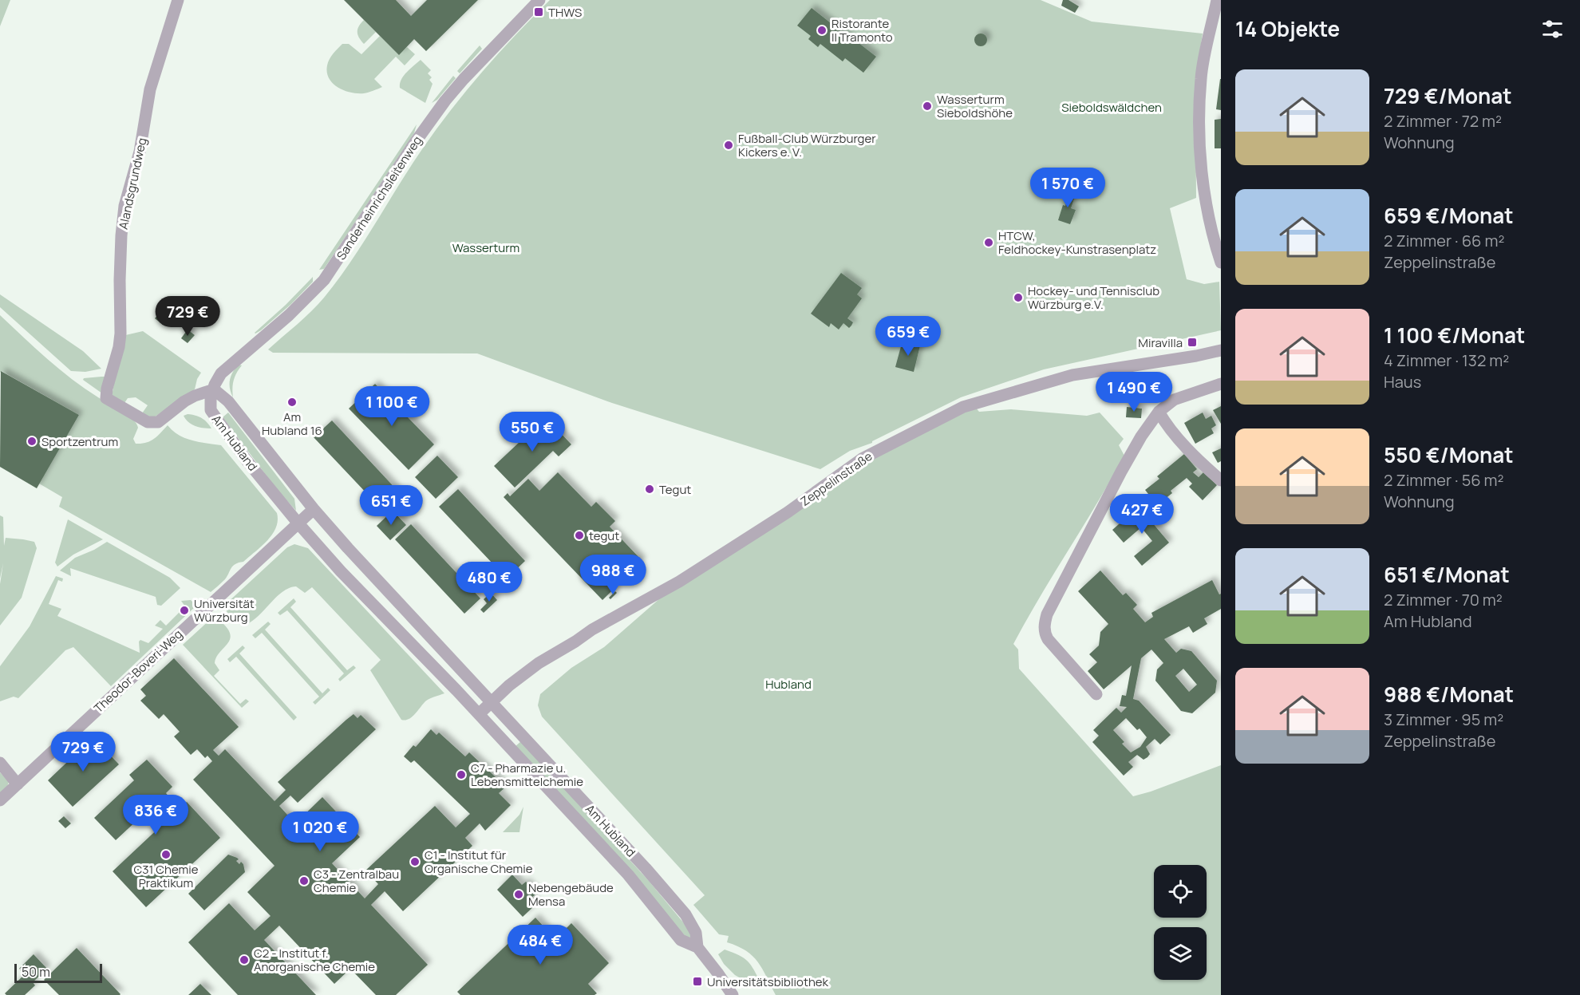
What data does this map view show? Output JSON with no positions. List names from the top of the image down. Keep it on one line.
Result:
{"streets":{"street":["Alandsgrundweg","Sanderheinrichsleitenweg","Am Hubland","Zeppelinstraße","Theodor-Boveri-Weg"]},"crossings":[["Alandsgrundweg","Sanderheinrichsleitenweg"],["Alandsgrundweg","Am Hubland"],["Sanderheinrichsleitenweg","Am Hubland"],["Am Hubland","Zeppelinstraße"],["Am Hubland","Theodor-Boveri-Weg"]],"parks":["Sieboldswäldchen","Wasserturm","Hubland"],"places":{"transit":["THWS","Miravilla","Universitätsbibliothek"],"other":["Ristorante Il Tramonto","Wasserturm Sieboldshöhe","Fußball-Club Würzburger Kickers e. V.","HTCW, Feldhockey-Kunstrasenplatz","Hockey- und Tennisclub Würzburg e.V.","Am Hubland 16","Sportzentrum","Tegut","tegut","Universität Würzburg","C7 - Pharmazie u. Lebensmittelchemie","C31 Chemie Praktikum","C1 - Institut für Organische Chemie","C3 - Zentralbau Chemie","Nebengebäude Mensa","C2 - Institut f. Anorganische Chemie"]},"scale_bar":"50 m","page":{"heading":"14 Objekte","list":[{"name":"729 €/Monat","note":"2 Zimmer · 72 m² · Wohnung"},{"name":"659 €/Monat","note":"2 Zimmer · 66 m² · Zeppelinstraße"},{"name":"1 100 €/Monat","note":"4 Zimmer · 132 m² · Haus"},{"name":"550 €/Monat","note":"2 Zimmer · 56 m² · Wohnung"},{"name":"651 €/Monat","note":"2 Zimmer · 70 m² · Am Hubland"},{"name":"988 €/Monat","note":"3 Zimmer · 95 m² · Zeppelinstraße"}],"price":["1 570 €","729 €","659 €","1 490 €","1 100 €","550 €","651 €","427 €","988 €","480 €","729 €","836 €","1 020 €","484 €"],"scale":"50 m"}}
